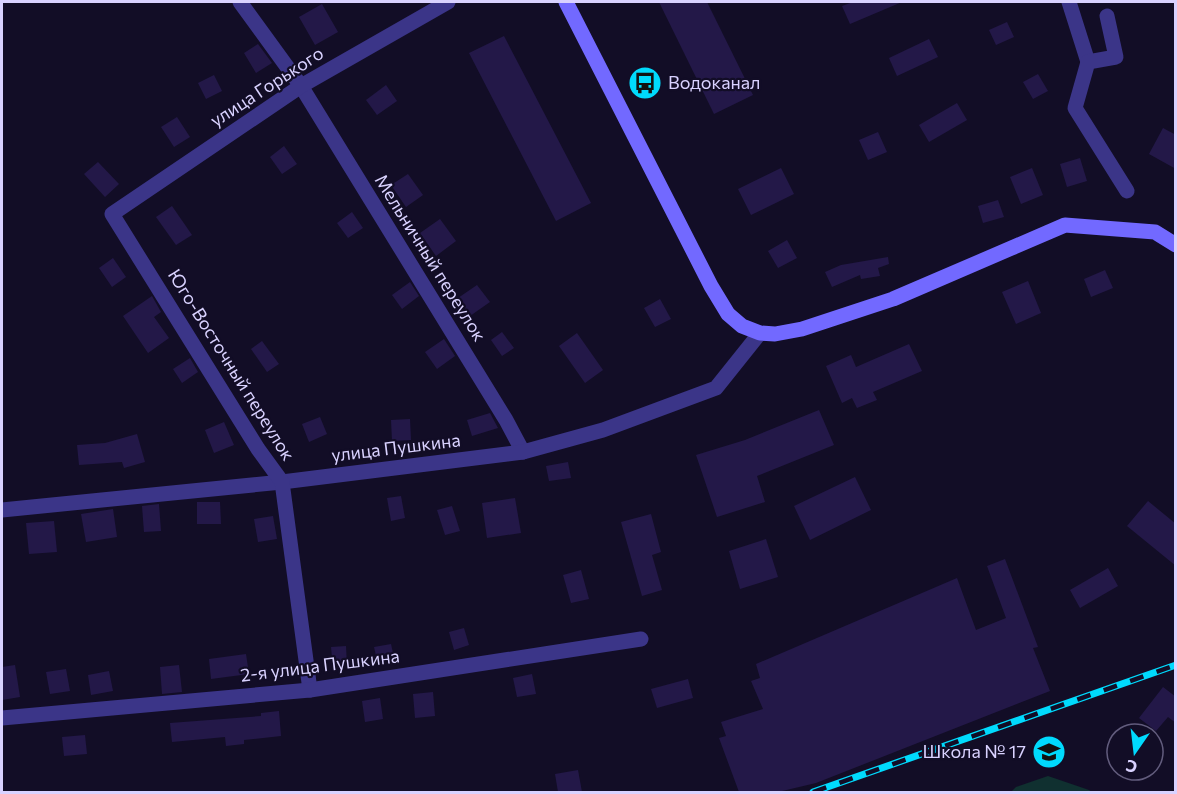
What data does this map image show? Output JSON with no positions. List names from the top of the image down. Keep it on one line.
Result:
{"streets":{"street":["улица Горького","Мельничный переулок","Юго-Восточный переулок","улица Пушкина","2-я улица Пушкина"]},"crossings":[["улица Горького","Мельничный переулок"],["улица Горького","Юго-Восточный переулок"],["Мельничный переулок","улица Пушкина"],["Юго-Восточный переулок","улица Пушкина"],["Юго-Восточный переулок","2-я улица Пушкина"]],"places":{"bus stop":["Водоканал"],"school or university":["Школа № 17"]},"north":"bottom"}
